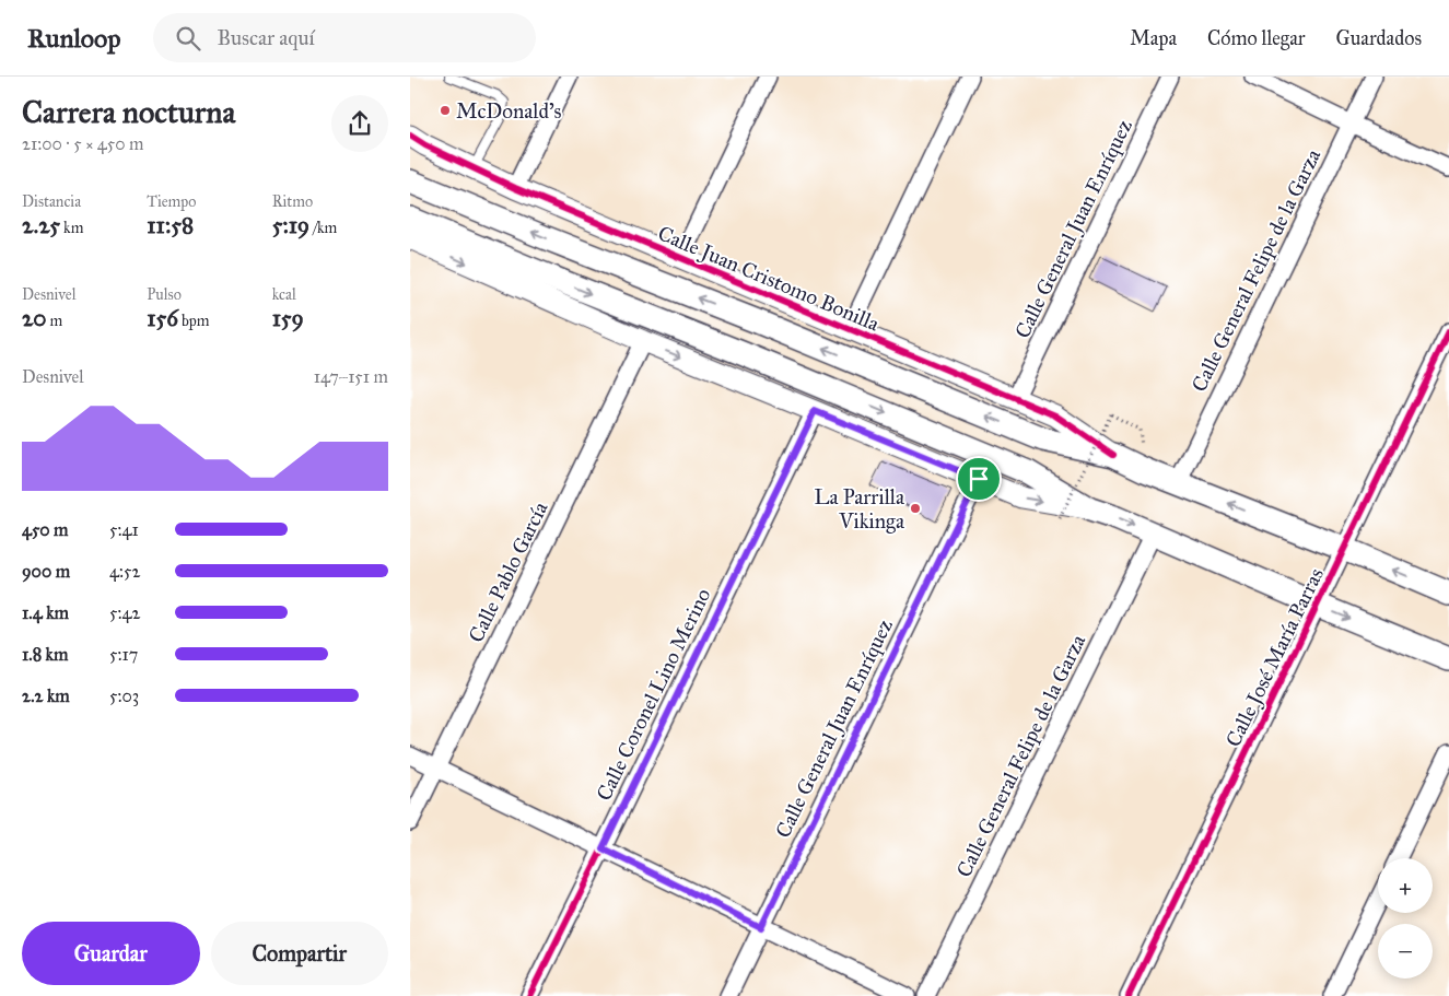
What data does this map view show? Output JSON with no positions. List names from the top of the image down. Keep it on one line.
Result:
{"streets":{"main road":["Calle Juan Cristomo Bonilla"],"street":["Calle General Juan Enríquez","Calle General Felipe de la Garza","Calle Pablo García","Calle José María Parras","Calle Coronel Lino Merino"]},"crossings":[["Calle General Juan Enríquez","Calle Juan Cristomo Bonilla"],["Calle General Felipe de la Garza","Calle Juan Cristomo Bonilla"],["Calle Juan Cristomo Bonilla","Calle José María Parras"]],"places":["McDonald's","La Parrilla Vikinga"],"page":{"header":"Runloop","search":"Buscar aquí","nav":["Mapa","Cómo llegar","Guardados"],"heading":["Carrera nocturna","21:00 · 5 × 450 m"],"stats":[["Distancia","2.25 km"],["Tiempo","11:58"],["Ritmo","5:19 /km"],["Desnivel","20 m"],["Pulso","156 bpm"],["kcal","159"]],"chart":["Desnivel","147–151 m"],"list":[{"name":"450 m","note":"5:41"},{"name":"900 m","note":"4:52"},{"name":"1.4 km","note":"5:42"},{"name":"1.8 km","note":"5:17"},{"name":"2.2 km","note":"5:03"}],"map_buttons":["+","−"],"buttons":["Guardar","Compartir"]}}
